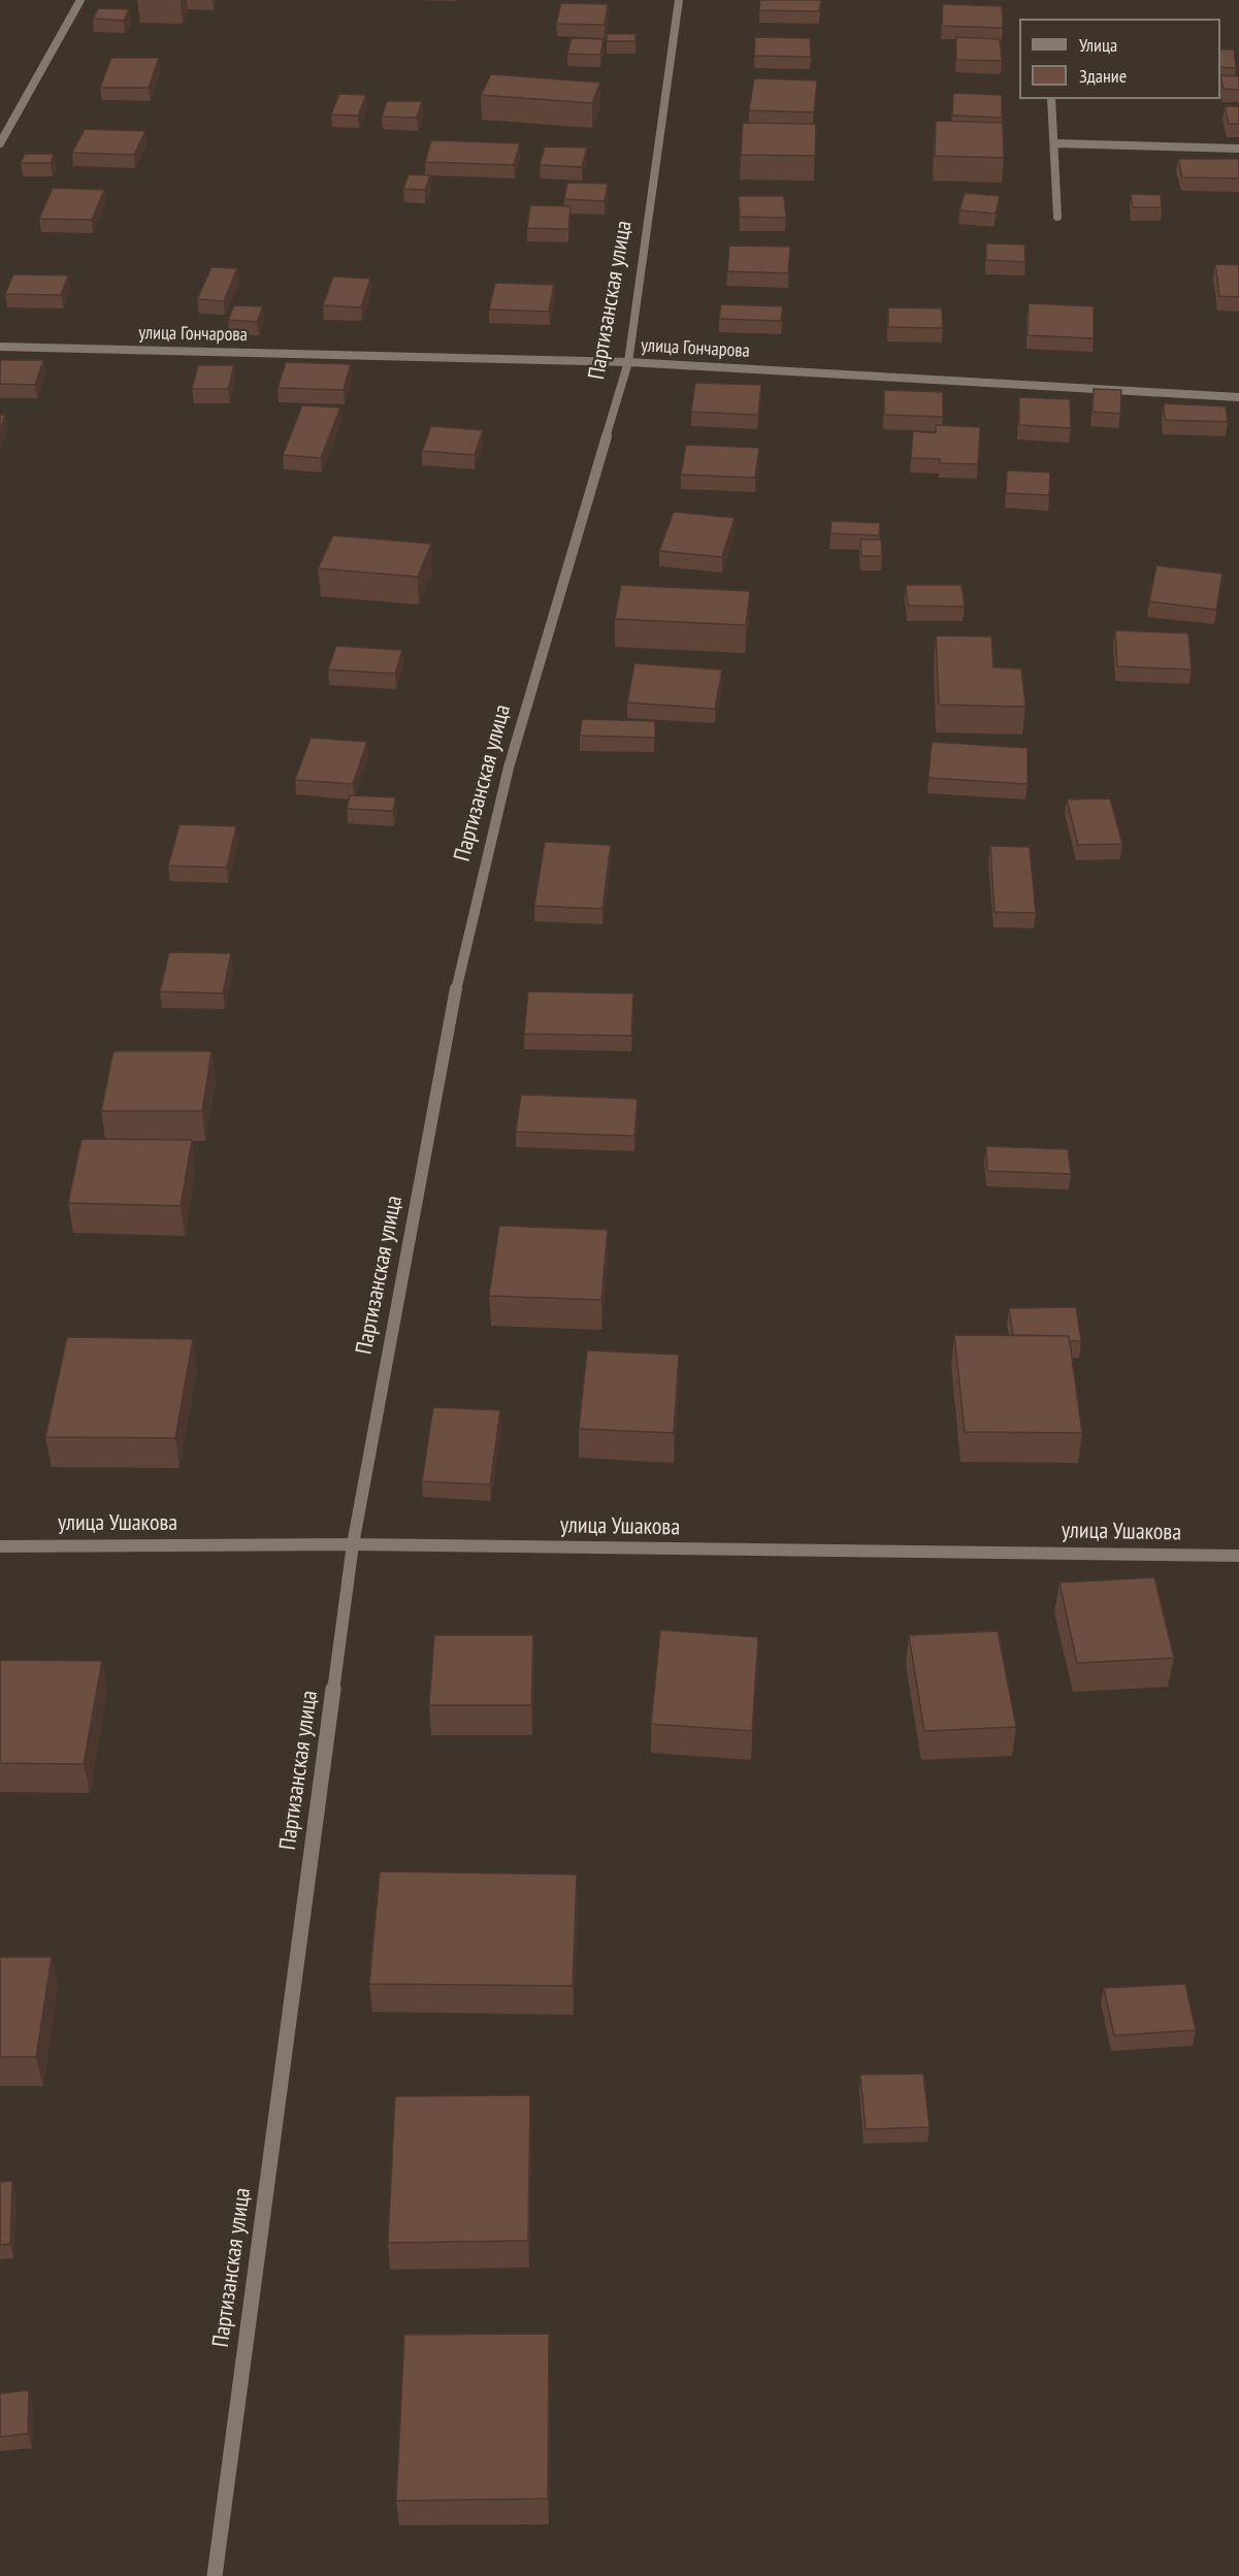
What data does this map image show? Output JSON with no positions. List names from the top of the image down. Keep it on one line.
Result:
{"streets":{"street":["Партизанская улица","улица Гончарова","улица Ушакова"]},"crossings":[["Партизанская улица","улица Гончарова"],["Партизанская улица","улица Ушакова"]],"legend":["Улица","Здание"]}
